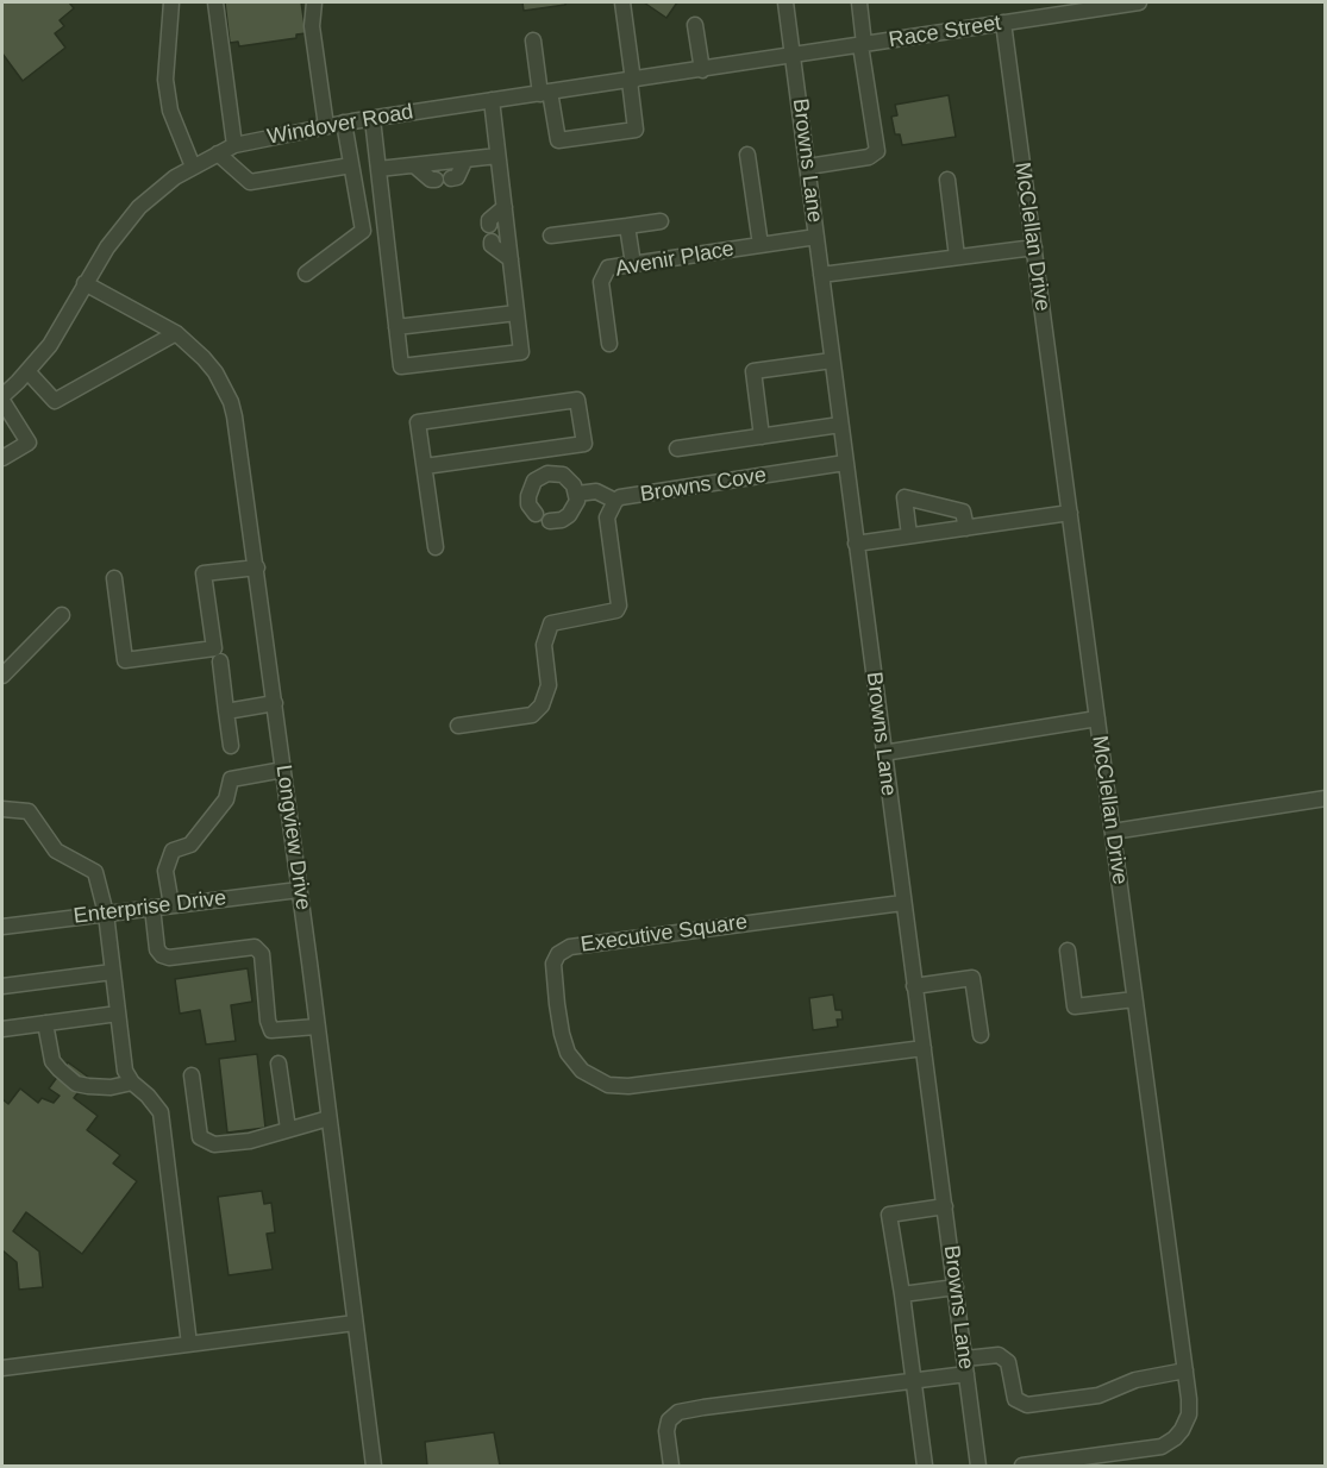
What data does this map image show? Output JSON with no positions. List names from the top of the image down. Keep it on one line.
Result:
{"streets":{"street":["Race Street","Windover Road","Browns Lane","McClellan Drive","Avenir Place","Browns Cove","Longview Drive","Enterprise Drive","Executive Square"]},"crossings":[["Race Street","Windover Road"],["Race Street","Browns Lane"],["Race Street","McClellan Drive"],["Windover Road","Browns Lane"],["Windover Road","Longview Drive"],["Browns Lane","Avenir Place"],["Browns Lane","Browns Cove"],["Browns Lane","Executive Square"],["Longview Drive","Enterprise Drive"]]}
